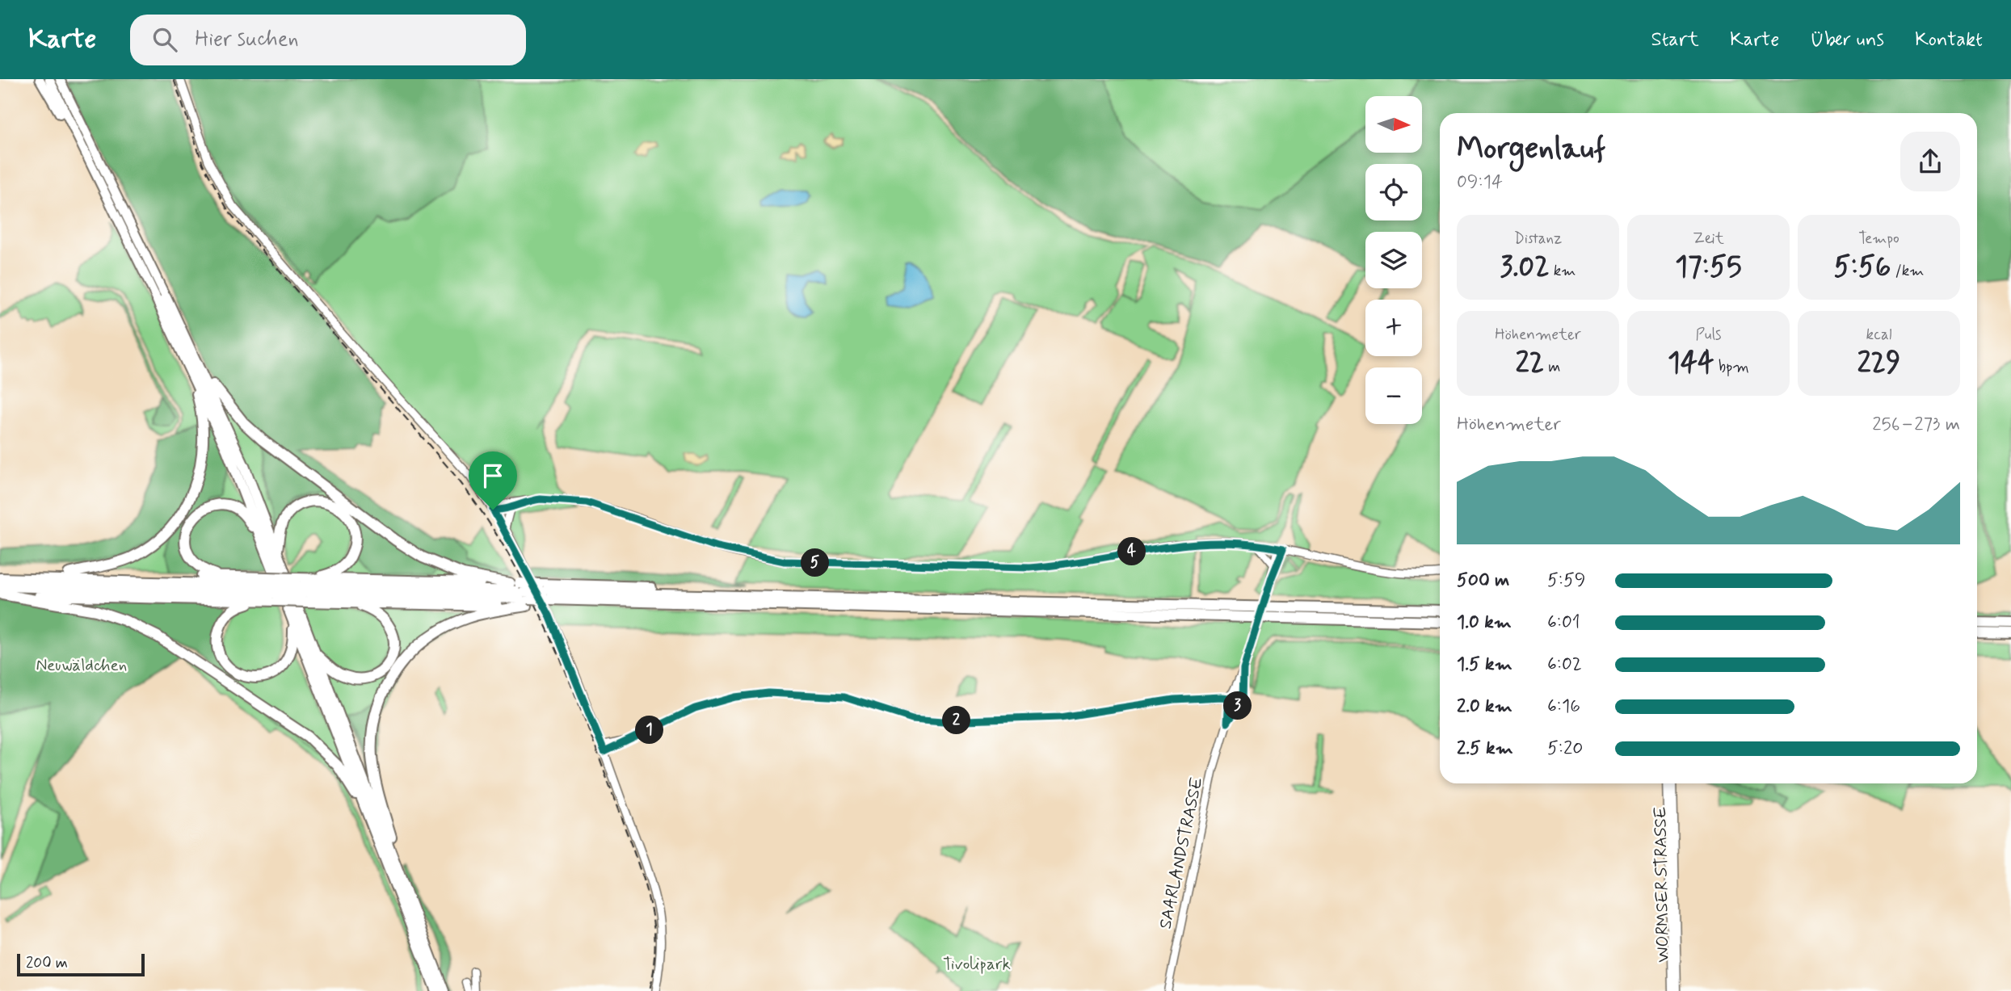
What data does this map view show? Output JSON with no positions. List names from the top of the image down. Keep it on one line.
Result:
{"streets":{"street":["SAARLANDSTRASSE","WORMSER STRASSE"]},"parks":["Neuwäldchen","Tivolipark"],"scale_bar":"200 m","north":"right","page":{"header":"Karte","search":"Hier suchen","nav":["Start","Karte","Über uns","Kontakt"],"map_buttons":["+","−"],"heading":["Morgenlauf","09:14"],"stats":[["Distanz","3.02 km"],["Zeit","17:55"],["Tempo","5:56 /km"],["Höhenmeter","22 m"],["Puls","144 bpm"],["kcal","229"]],"chart":["Höhenmeter","256–273 m"],"pins":["4","5","3","2","1"],"list":[{"name":"500 m","note":"5:59"},{"name":"1.0 km","note":"6:01"},{"name":"1.5 km","note":"6:02"},{"name":"2.0 km","note":"6:16"},{"name":"2.5 km","note":"5:20"}],"scale":"200 m"}}
